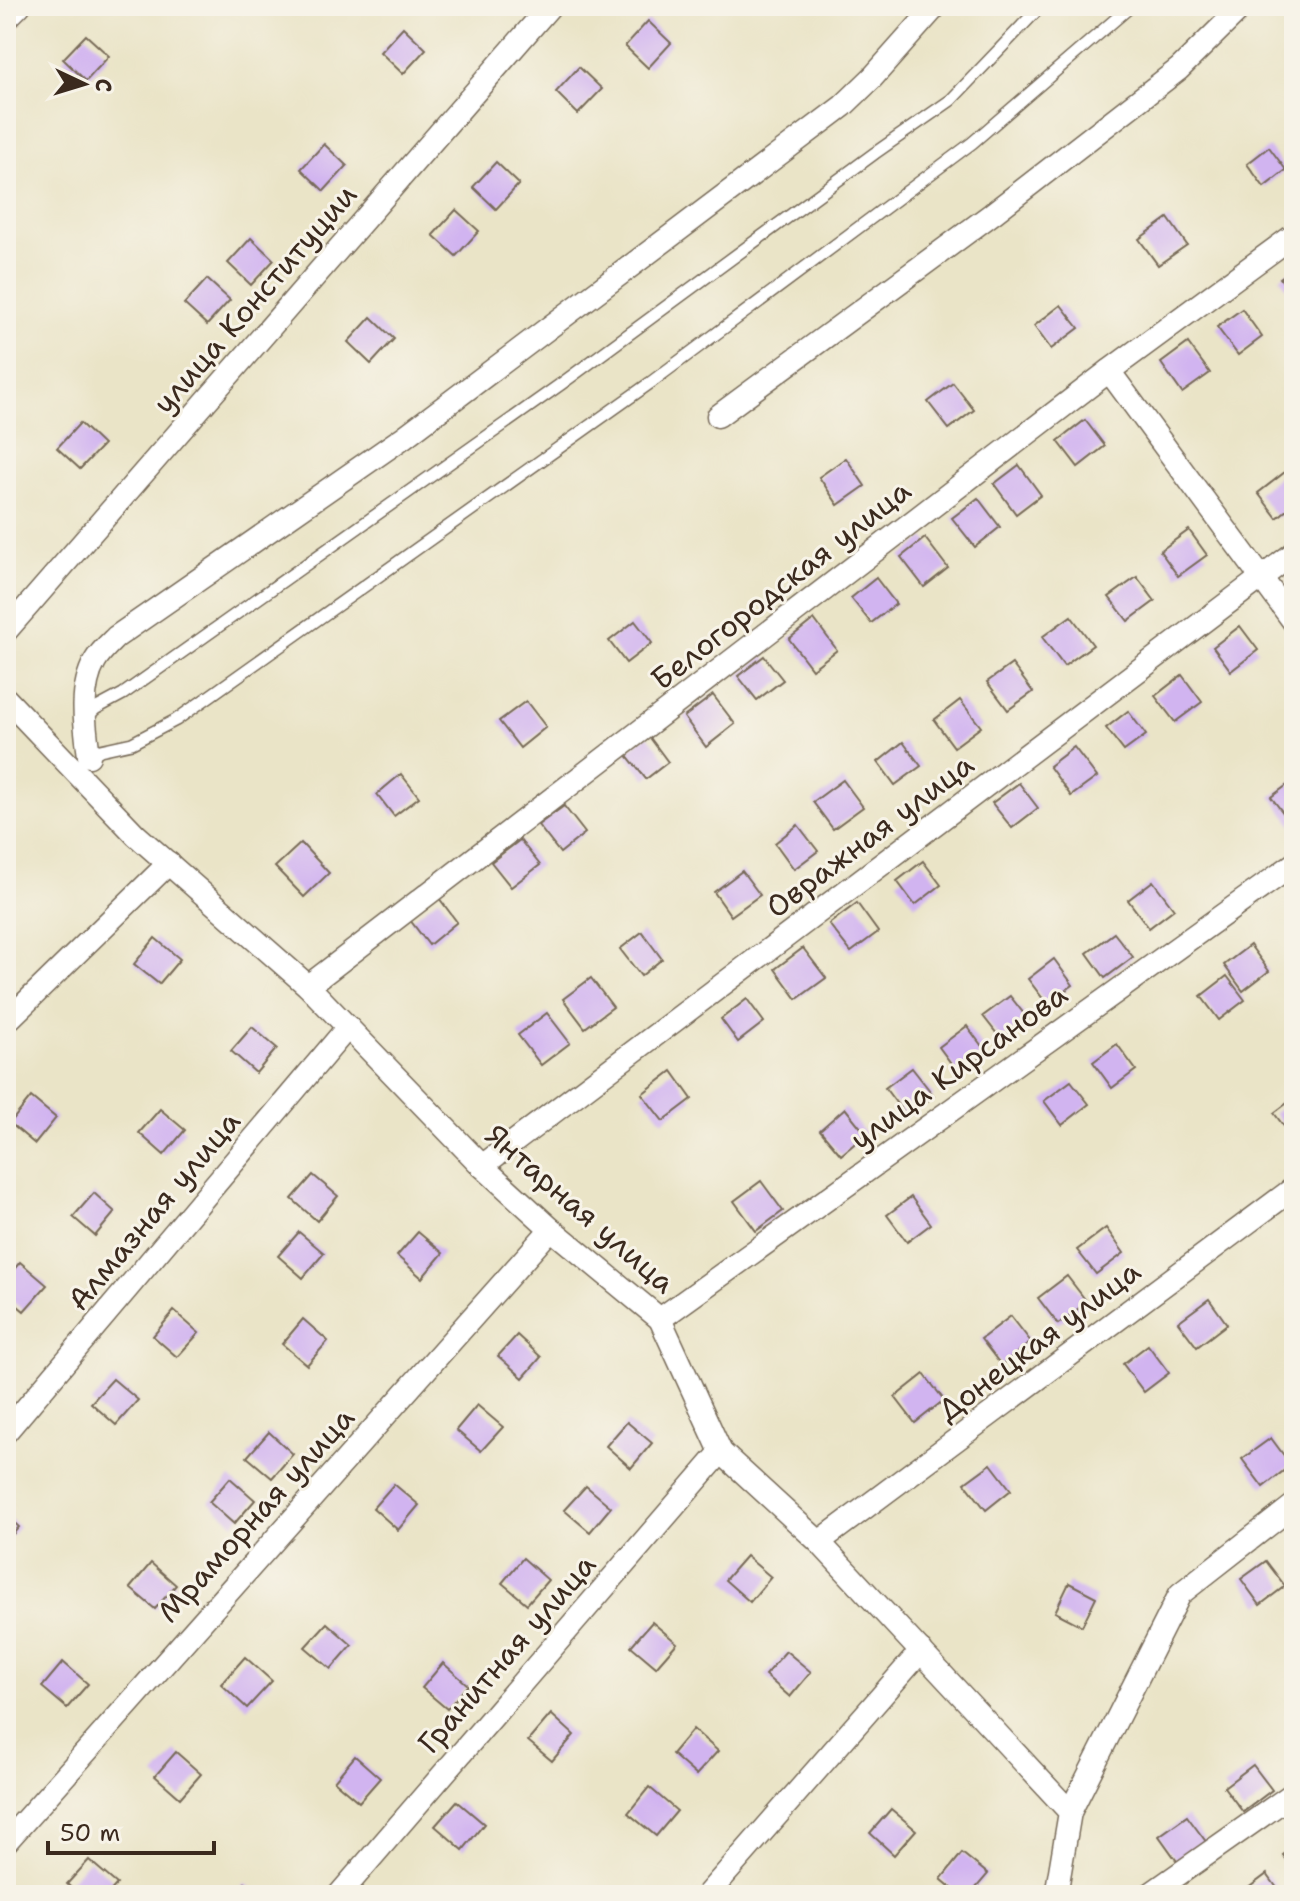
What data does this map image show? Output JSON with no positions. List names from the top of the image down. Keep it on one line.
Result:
{"streets":{"street":["улица Конституции","Белогородская улица","Овражная улица","улица Кирсанова","Янтарная улица","Алмазная улица","Донецкая улица","Мраморная улица","Гранитная улица"]},"crossings":[["Белогородская улица","Янтарная улица"],["Овражная улица","Янтарная улица"],["улица Кирсанова","Янтарная улица"],["Янтарная улица","Алмазная улица"],["Янтарная улица","Донецкая улица"],["Янтарная улица","Мраморная улица"],["Янтарная улица","Гранитная улица"]],"scale_bar":"50 m","north":"right"}
